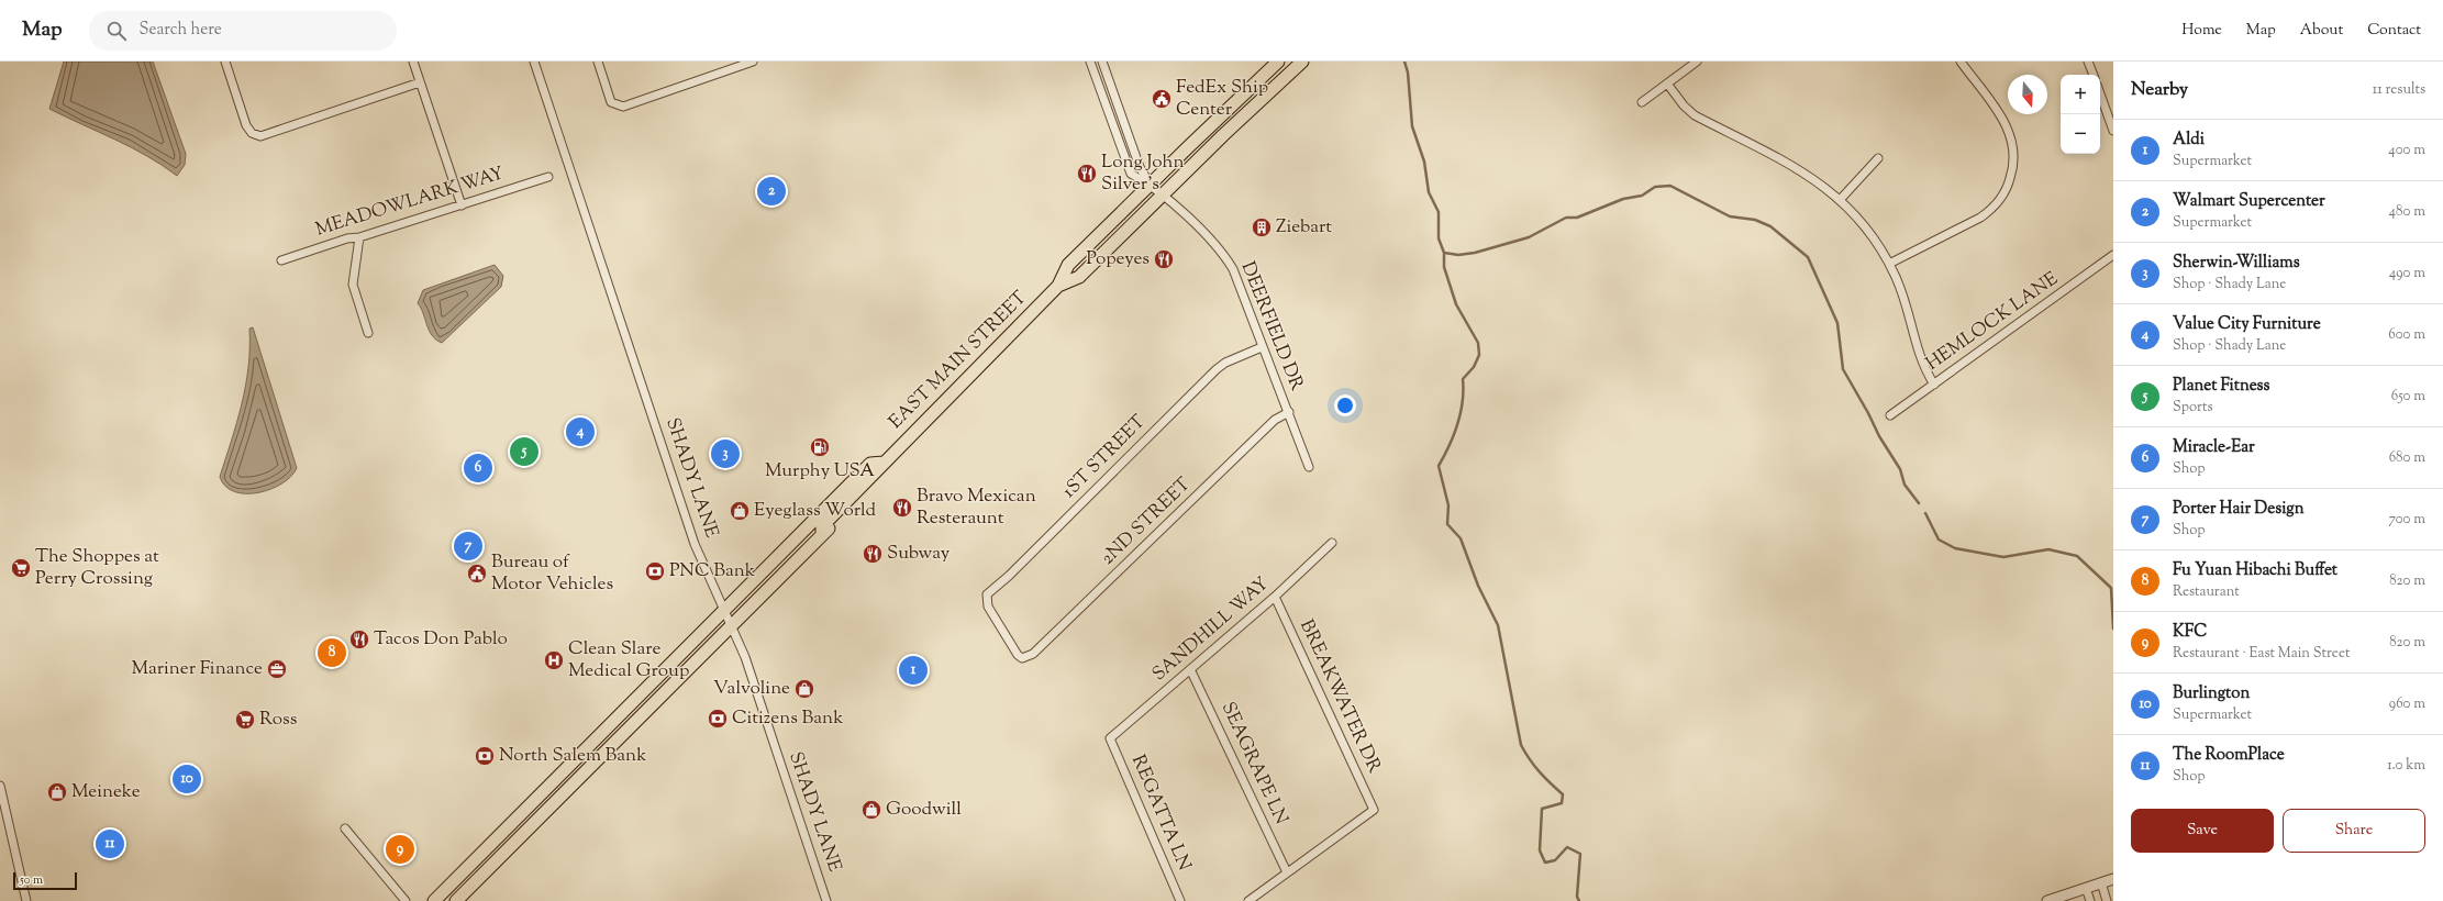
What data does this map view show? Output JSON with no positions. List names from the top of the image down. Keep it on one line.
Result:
{"streets":{"main road":["EAST MAIN STREET"],"street":["MEADOWLARK WAY","HEMLOCK LANE","DEERFIELD DR","1ST STREET","SHADY LANE","2ND STREET","SANDHILL WAY","BREAKWATER DR","SEAGRAPE LN","REGATTA LN"]},"crossings":[["DEERFIELD DR","EAST MAIN STREET"],["DEERFIELD DR","1ST STREET"],["DEERFIELD DR","2ND STREET"],["EAST MAIN STREET","SHADY LANE"],["1ST STREET","2ND STREET"],["SANDHILL WAY","BREAKWATER DR"],["SANDHILL WAY","SEAGRAPE LN"],["SANDHILL WAY","REGATTA LN"],["BREAKWATER DR","SEAGRAPE LN"]],"places":{"public building":["FedEx Ship Center","Bureau of Motor Vehicles"],"restaurant":["Long John Silver's","Popeyes","Bravo Mexican Resteraunt","Subway","Tacos Don Pablo"],"building":["Ziebart"],"fuel station":["Murphy USA"],"shop":["Eyeglass World","Valvoline","Meineke","Goodwill"],"supermarket":["The Shoppes at Perry Crossing","Ross"],"bank":["PNC Bank","Citizens Bank","North Salem Bank"],"hospital":["Clean Slare Medical Group"],"office":["Mariner Finance"]},"scale_bar":"50 m","north":"bottom","page":{"header":"Map","search":"Search here","nav":["Home","Map","About","Contact"],"heading":["Nearby","11 results"],"map_buttons":["+","−"],"list":[{"mark":"1","name":"Aldi","note":"Supermarket","value":"400 m"},{"mark":"2","name":"Walmart Supercenter","note":"Supermarket","value":"480 m"},{"mark":"3","name":"Sherwin-Williams","note":"Shop · Shady Lane","value":"490 m"},{"mark":"4","name":"Value City Furniture","note":"Shop · Shady Lane","value":"600 m"},{"mark":"5","name":"Planet Fitness","note":"Sports","value":"650 m"},{"mark":"6","name":"Miracle-Ear","note":"Shop","value":"680 m"},{"mark":"7","name":"Porter Hair Design","note":"Shop","value":"700 m"},{"mark":"8","name":"Fu Yuan Hibachi Buffet","note":"Restaurant","value":"820 m"},{"mark":"9","name":"KFC","note":"Restaurant · East Main Street","value":"820 m"},{"mark":"10","name":"Burlington","note":"Supermarket","value":"960 m"},{"mark":"11","name":"The RoomPlace","note":"Shop","value":"1.0 km"}],"pins":["2","4","5","3","6","7","8","1","10","11","9"],"buttons":["Save","Share"],"scale":"50 m"}}
